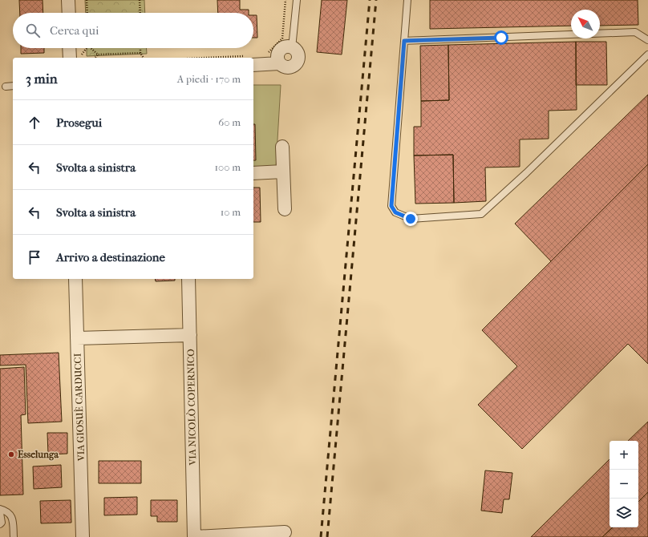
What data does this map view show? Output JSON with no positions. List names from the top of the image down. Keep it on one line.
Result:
{"streets":{"street":["VIA GIOSUÈ CARDUCCI","VIA NICOLÒ COPERNICO"]},"places":["Esselunga"],"north":"top left","page":{"search":"Cerca qui","heading":["3 min","A piedi · 170 m"],"list":[["Prosegui","60 m"],["Svolta a sinistra","100 m"],["Svolta a sinistra","10 m"],"Arrivo a destinazione"],"map_buttons":["+","−"]}}
